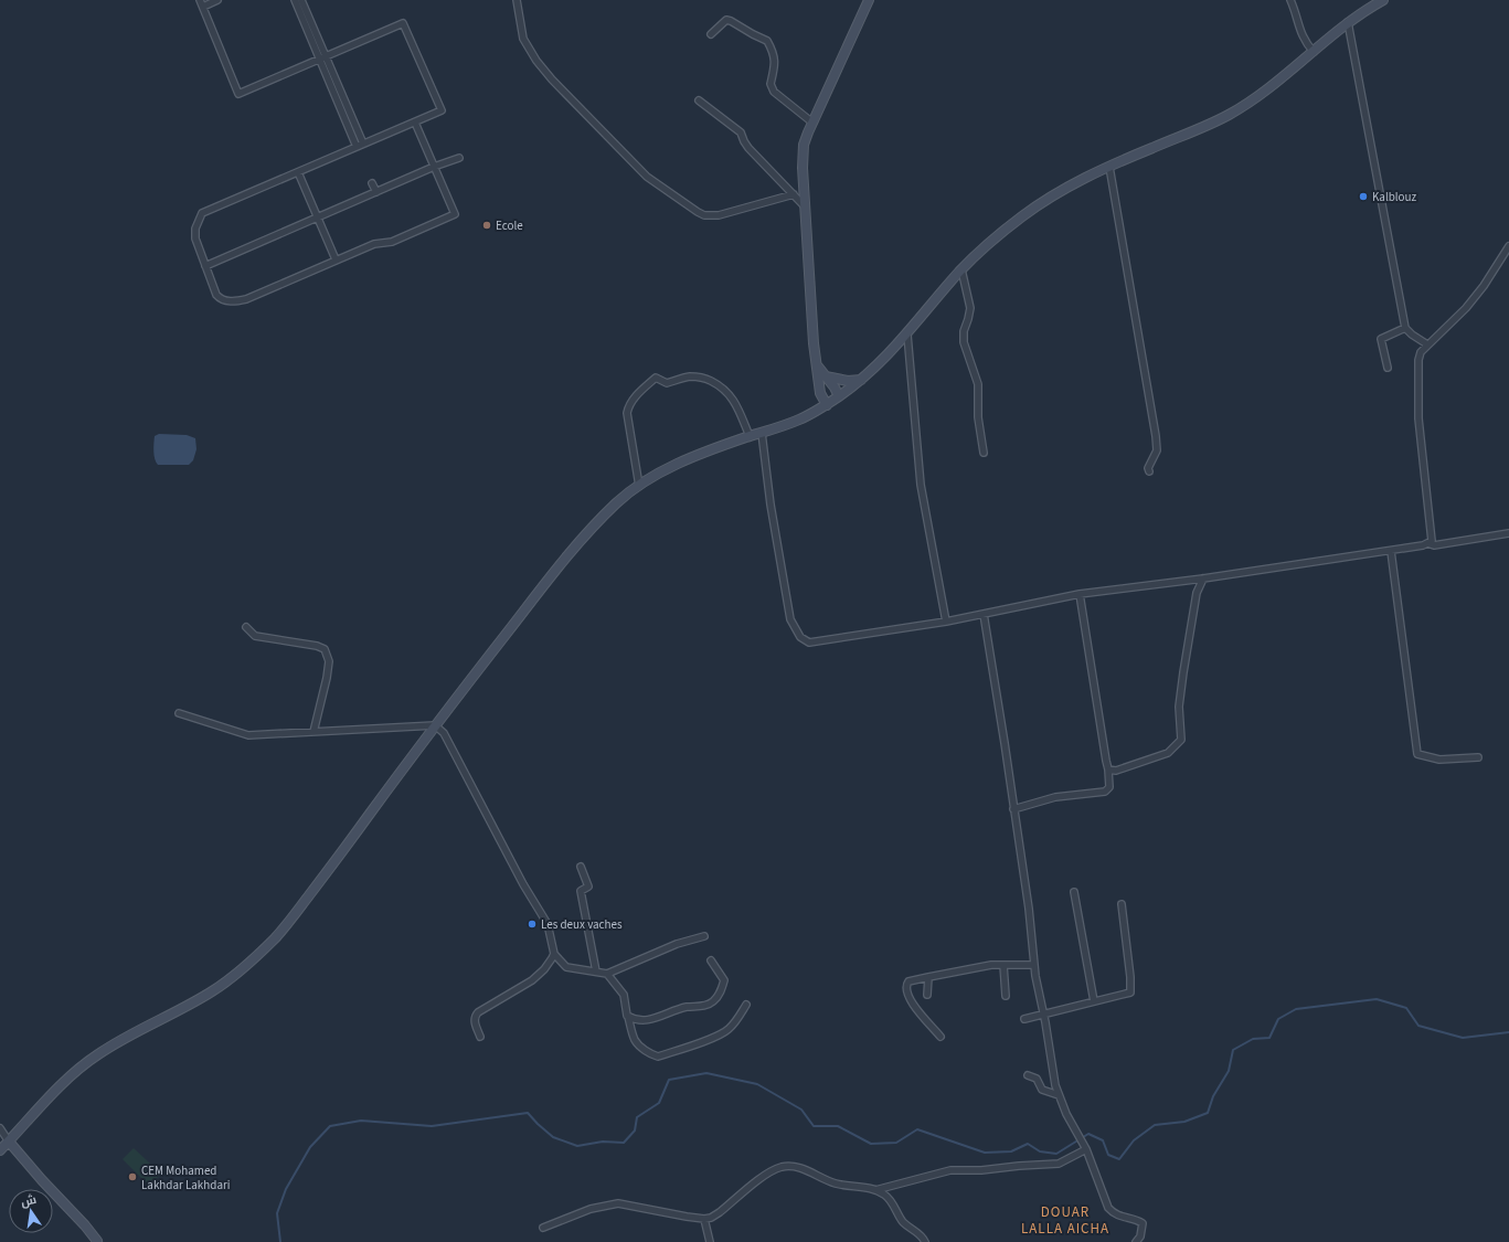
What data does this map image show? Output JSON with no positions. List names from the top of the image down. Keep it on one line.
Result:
{"districts":["DOUAR LALLA AICHA"],"places":["Kalblouz","Ecole","Les deux vaches","CEM Mohamed Lakhdar Lakhdari"],"north":"top"}
